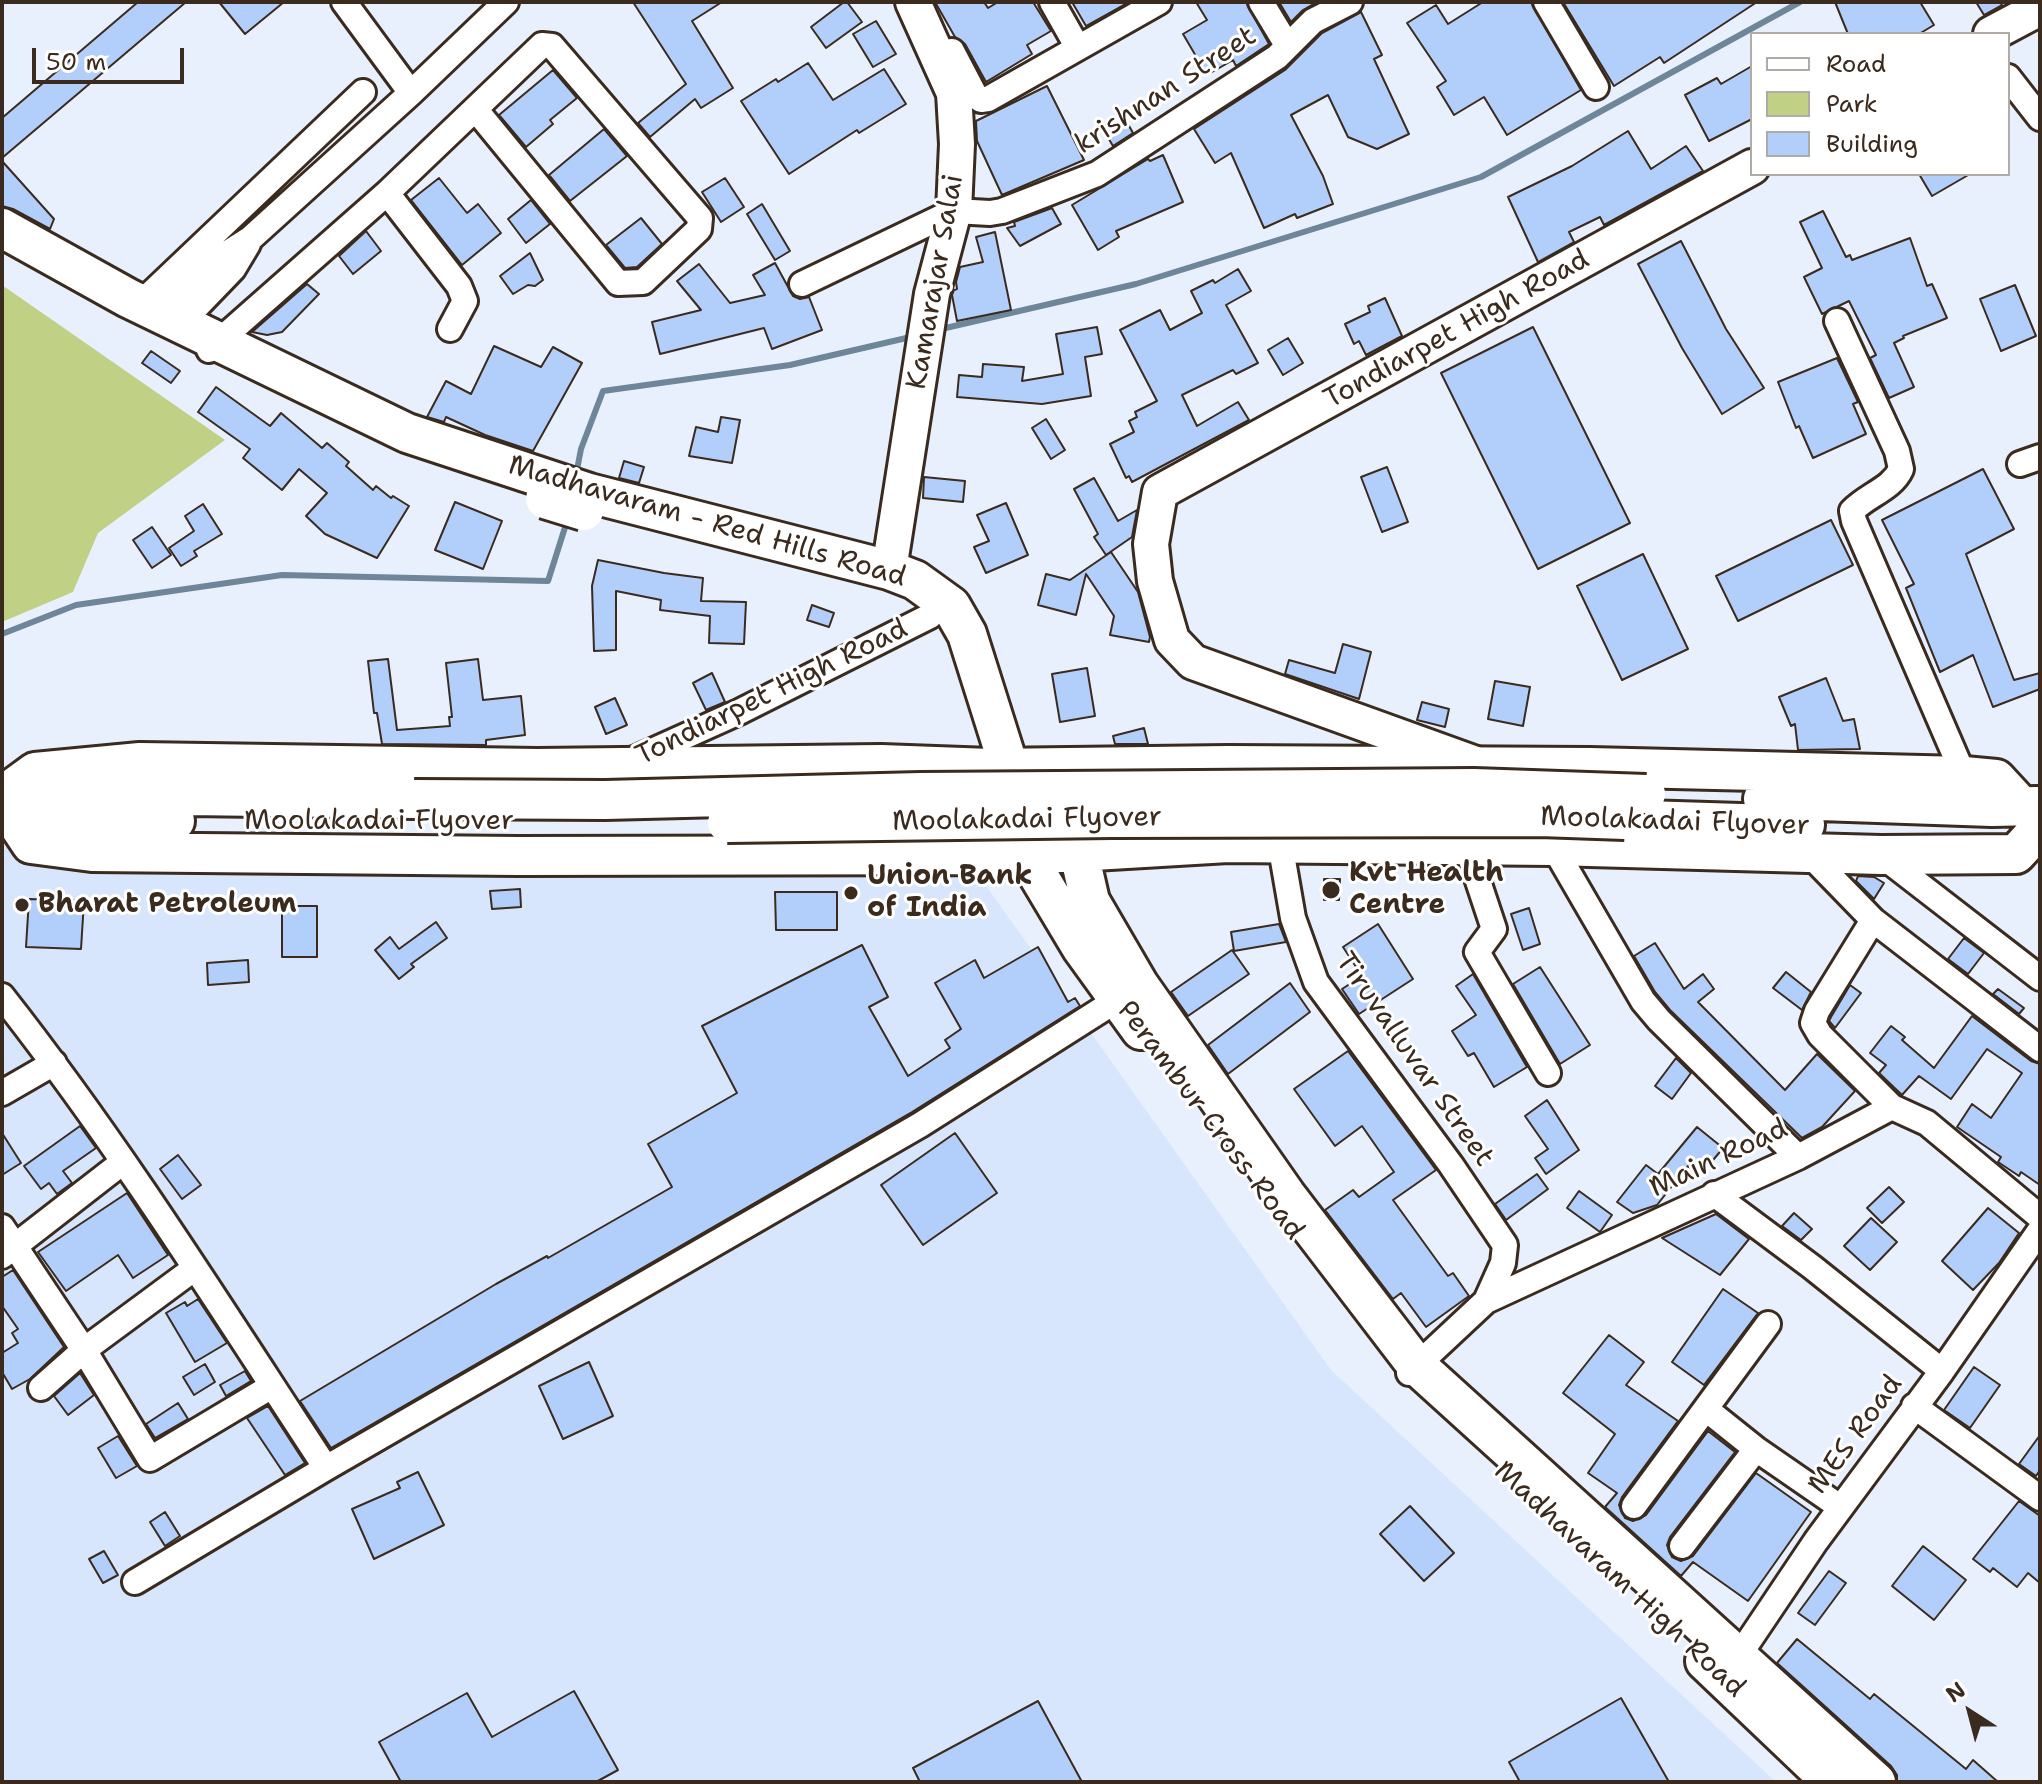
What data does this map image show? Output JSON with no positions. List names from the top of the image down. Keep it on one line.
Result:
{"streets":{"main road":["Madhavaram - Red Hills Road","Moolakadai Flyover","Perambur Cross Road","Madhavaram High Road"],"street":["krishnan Street","Kamarajar Salai","Tondiarpet High Road","Tiruvalluvar Street","Main Road","MES Road"]},"crossings":[["krishnan Street","Kamarajar Salai"],["Kamarajar Salai","Madhavaram - Red Hills Road"],["Tondiarpet High Road","Madhavaram - Red Hills Road"],["Tiruvalluvar Street","Main Road"],["Perambur Cross Road","Main Road"],["Perambur Cross Road","Madhavaram High Road"],["Main Road","Madhavaram High Road"],["MES Road","Madhavaram High Road"]],"places":["Kvt Health Centre","Union Bank of India","Bharat Petroleum"],"legend":["Road","Park","Building"],"scale_bar":"50 m","north":"top left"}
